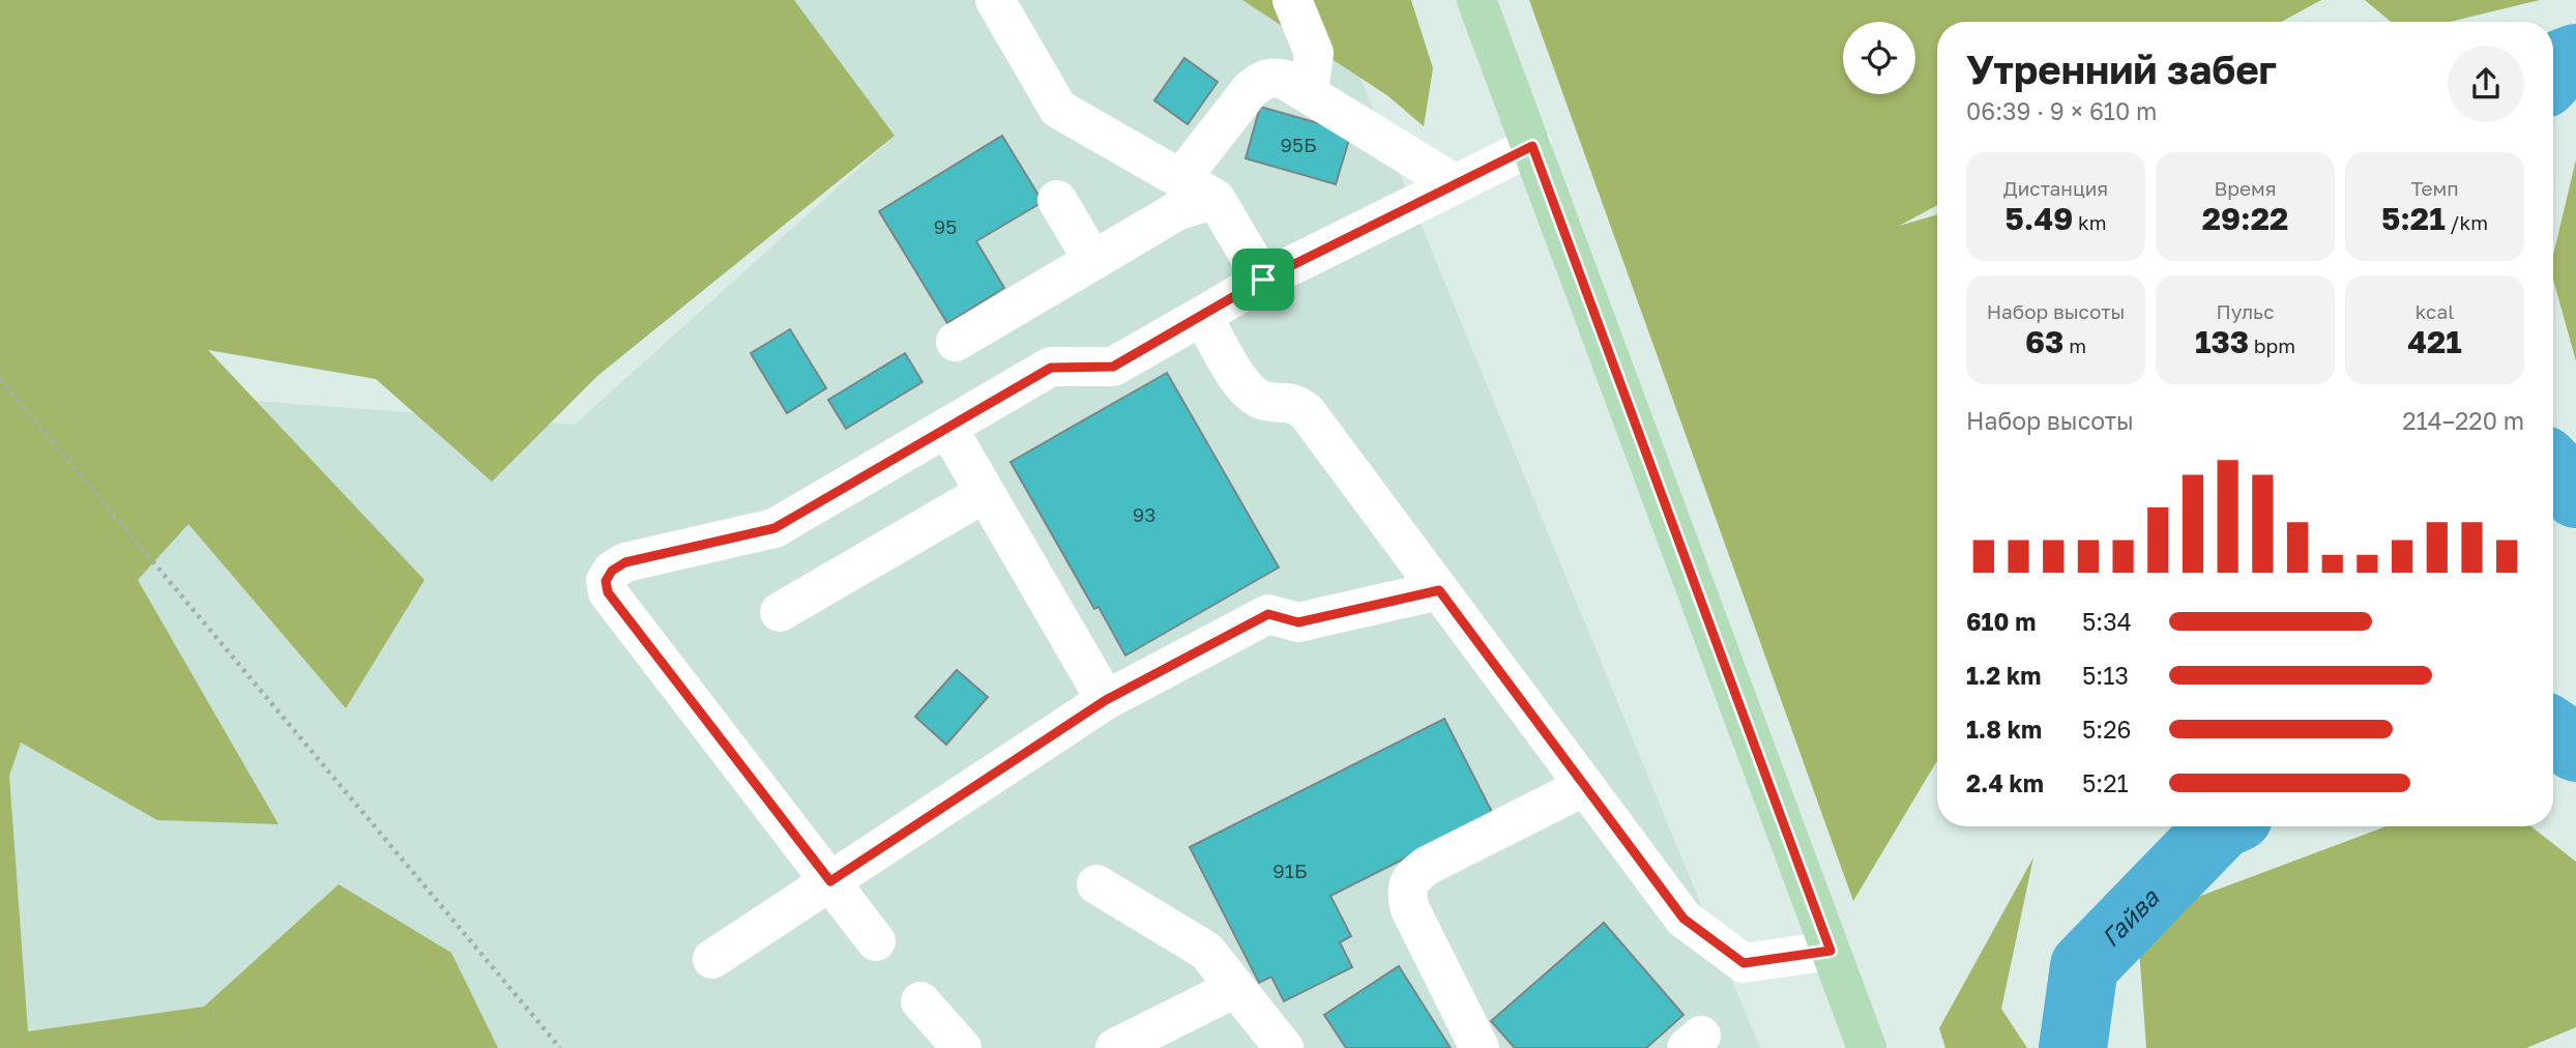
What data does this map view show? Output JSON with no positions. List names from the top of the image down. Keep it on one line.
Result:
{"water":["Гайва"],"house_numbers":["95Б","95","93","91Б"],"page":{"heading":["Утренний забег","06:39 · 9 × 610 m"],"stats":[["Дистанция","5.49 km"],["Время","29:22"],["Темп","5:21 /km"],["Набор высоты","63 m"],["Пульс","133 bpm"],["kcal","421"]],"chart":["Набор высоты","214–220 m"],"list":[{"name":"610 m","note":"5:34"},{"name":"1.2 km","note":"5:13"},{"name":"1.8 km","note":"5:26"},{"name":"2.4 km","note":"5:21"}]}}
